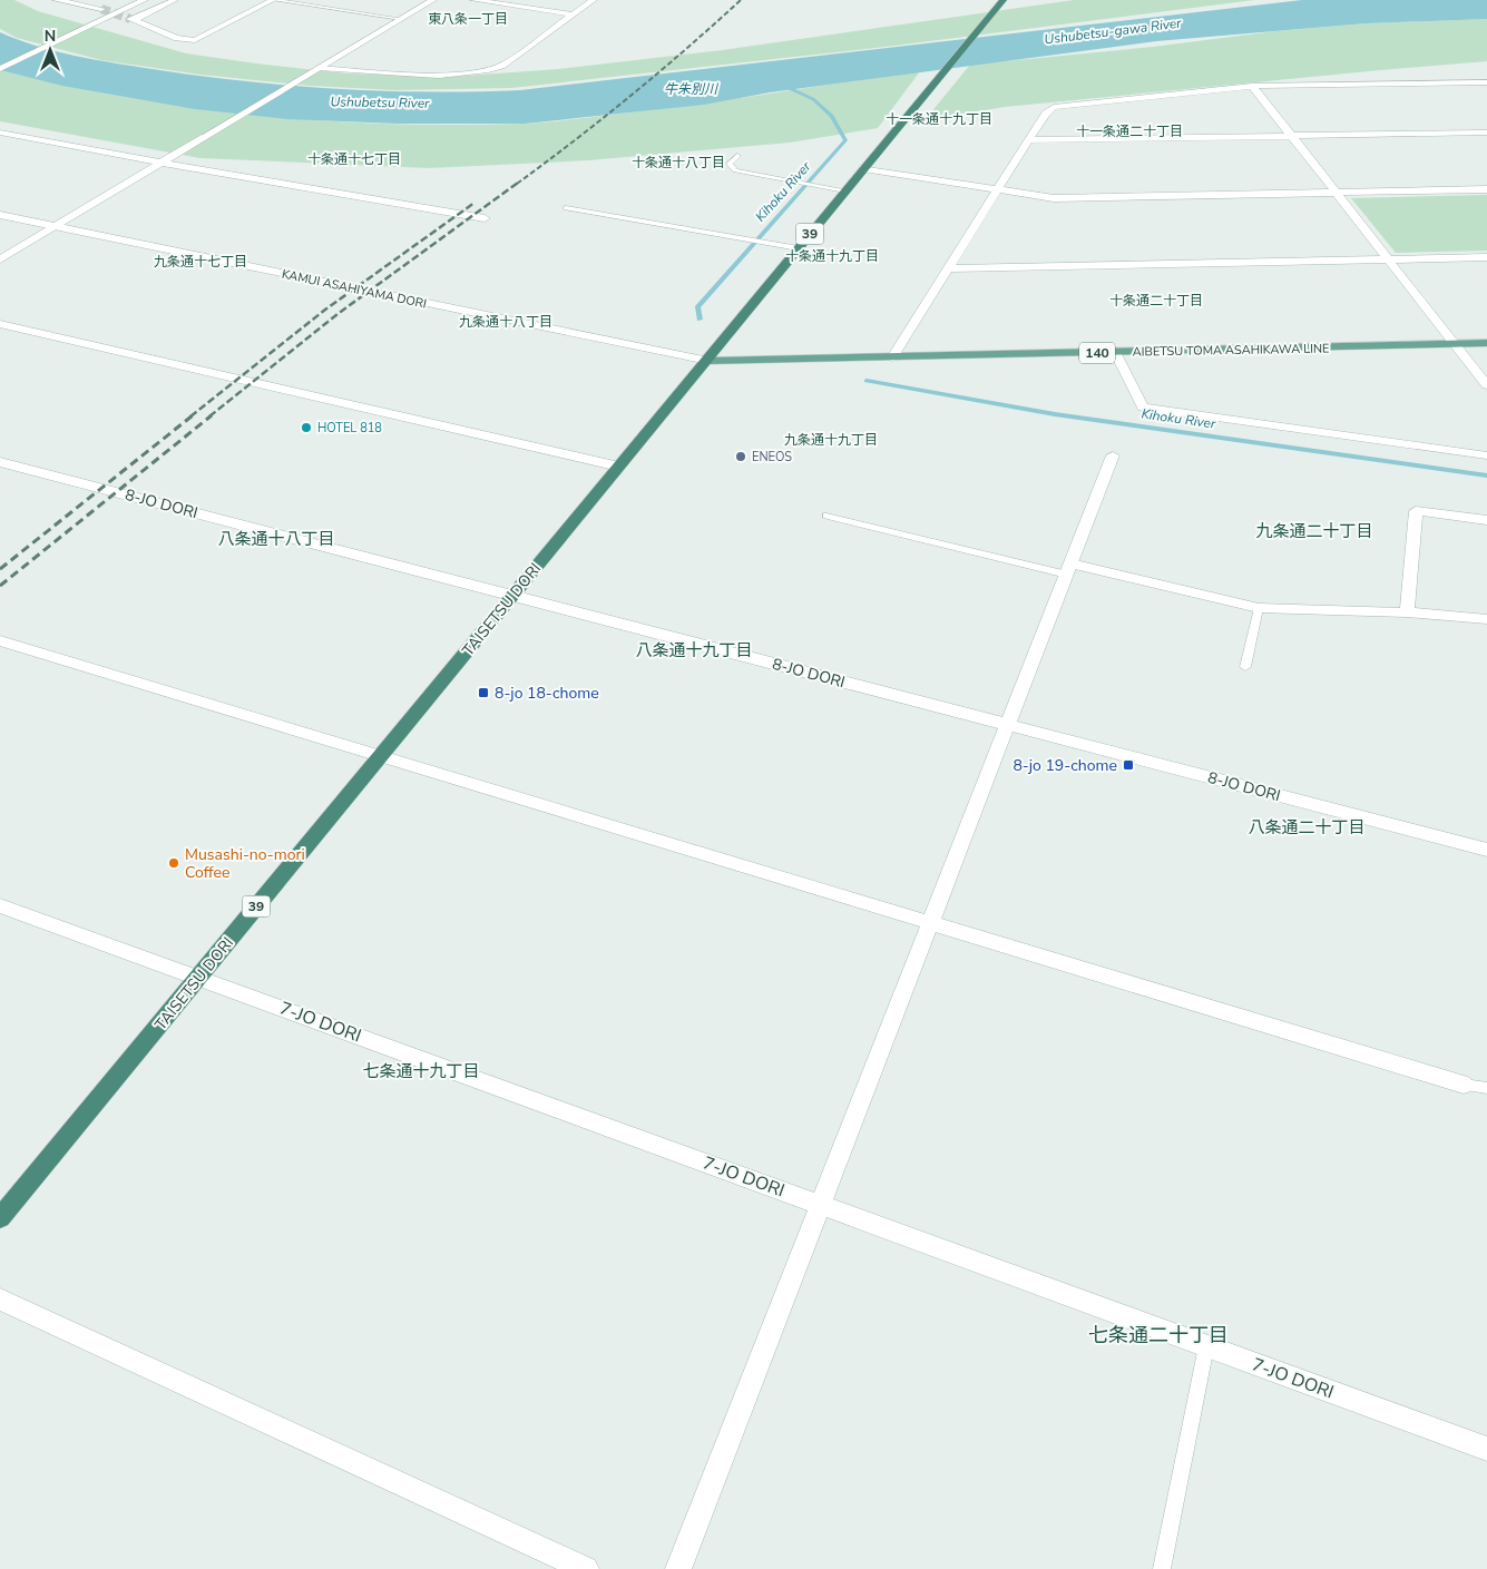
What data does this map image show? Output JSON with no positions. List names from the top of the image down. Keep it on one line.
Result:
{"streets":{"highway":["39","TAISETSU DORI"],"main road":["AIBETSU TOMA ASAHIKAWA LINE","140"],"street":["KAMUI ASAHIYAMA DORI","8-JO DORI","7-JO DORI"]},"crossings":[["KAMUI ASAHIYAMA DORI","AIBETSU TOMA ASAHIKAWA LINE"],["KAMUI ASAHIYAMA DORI","TAISETSU DORI"],["AIBETSU TOMA ASAHIKAWA LINE","TAISETSU DORI"],["8-JO DORI","TAISETSU DORI"],["TAISETSU DORI","7-JO DORI"]],"districts":["東八条一丁目","十一条通十九丁目","十一条通二十丁目","十条通十七丁目","十条通十八丁目","十条通十九丁目","九条通十七丁目","十条通二十丁目","九条通十八丁目","九条通十九丁目","九条通二十丁目","八条通十八丁目","八条通十九丁目","八条通二十丁目","七条通十九丁目","七条通二十丁目"],"water":["Ushubetsu-gawa River","牛朱別川","Ushubetsu River","Kihoku River"],"places":{"other":["HOTEL 818","ENEOS","Musashi-no-mori Coffee"],"transit":["8-jo 18-chome","8-jo 19-chome"]},"north":"top"}
